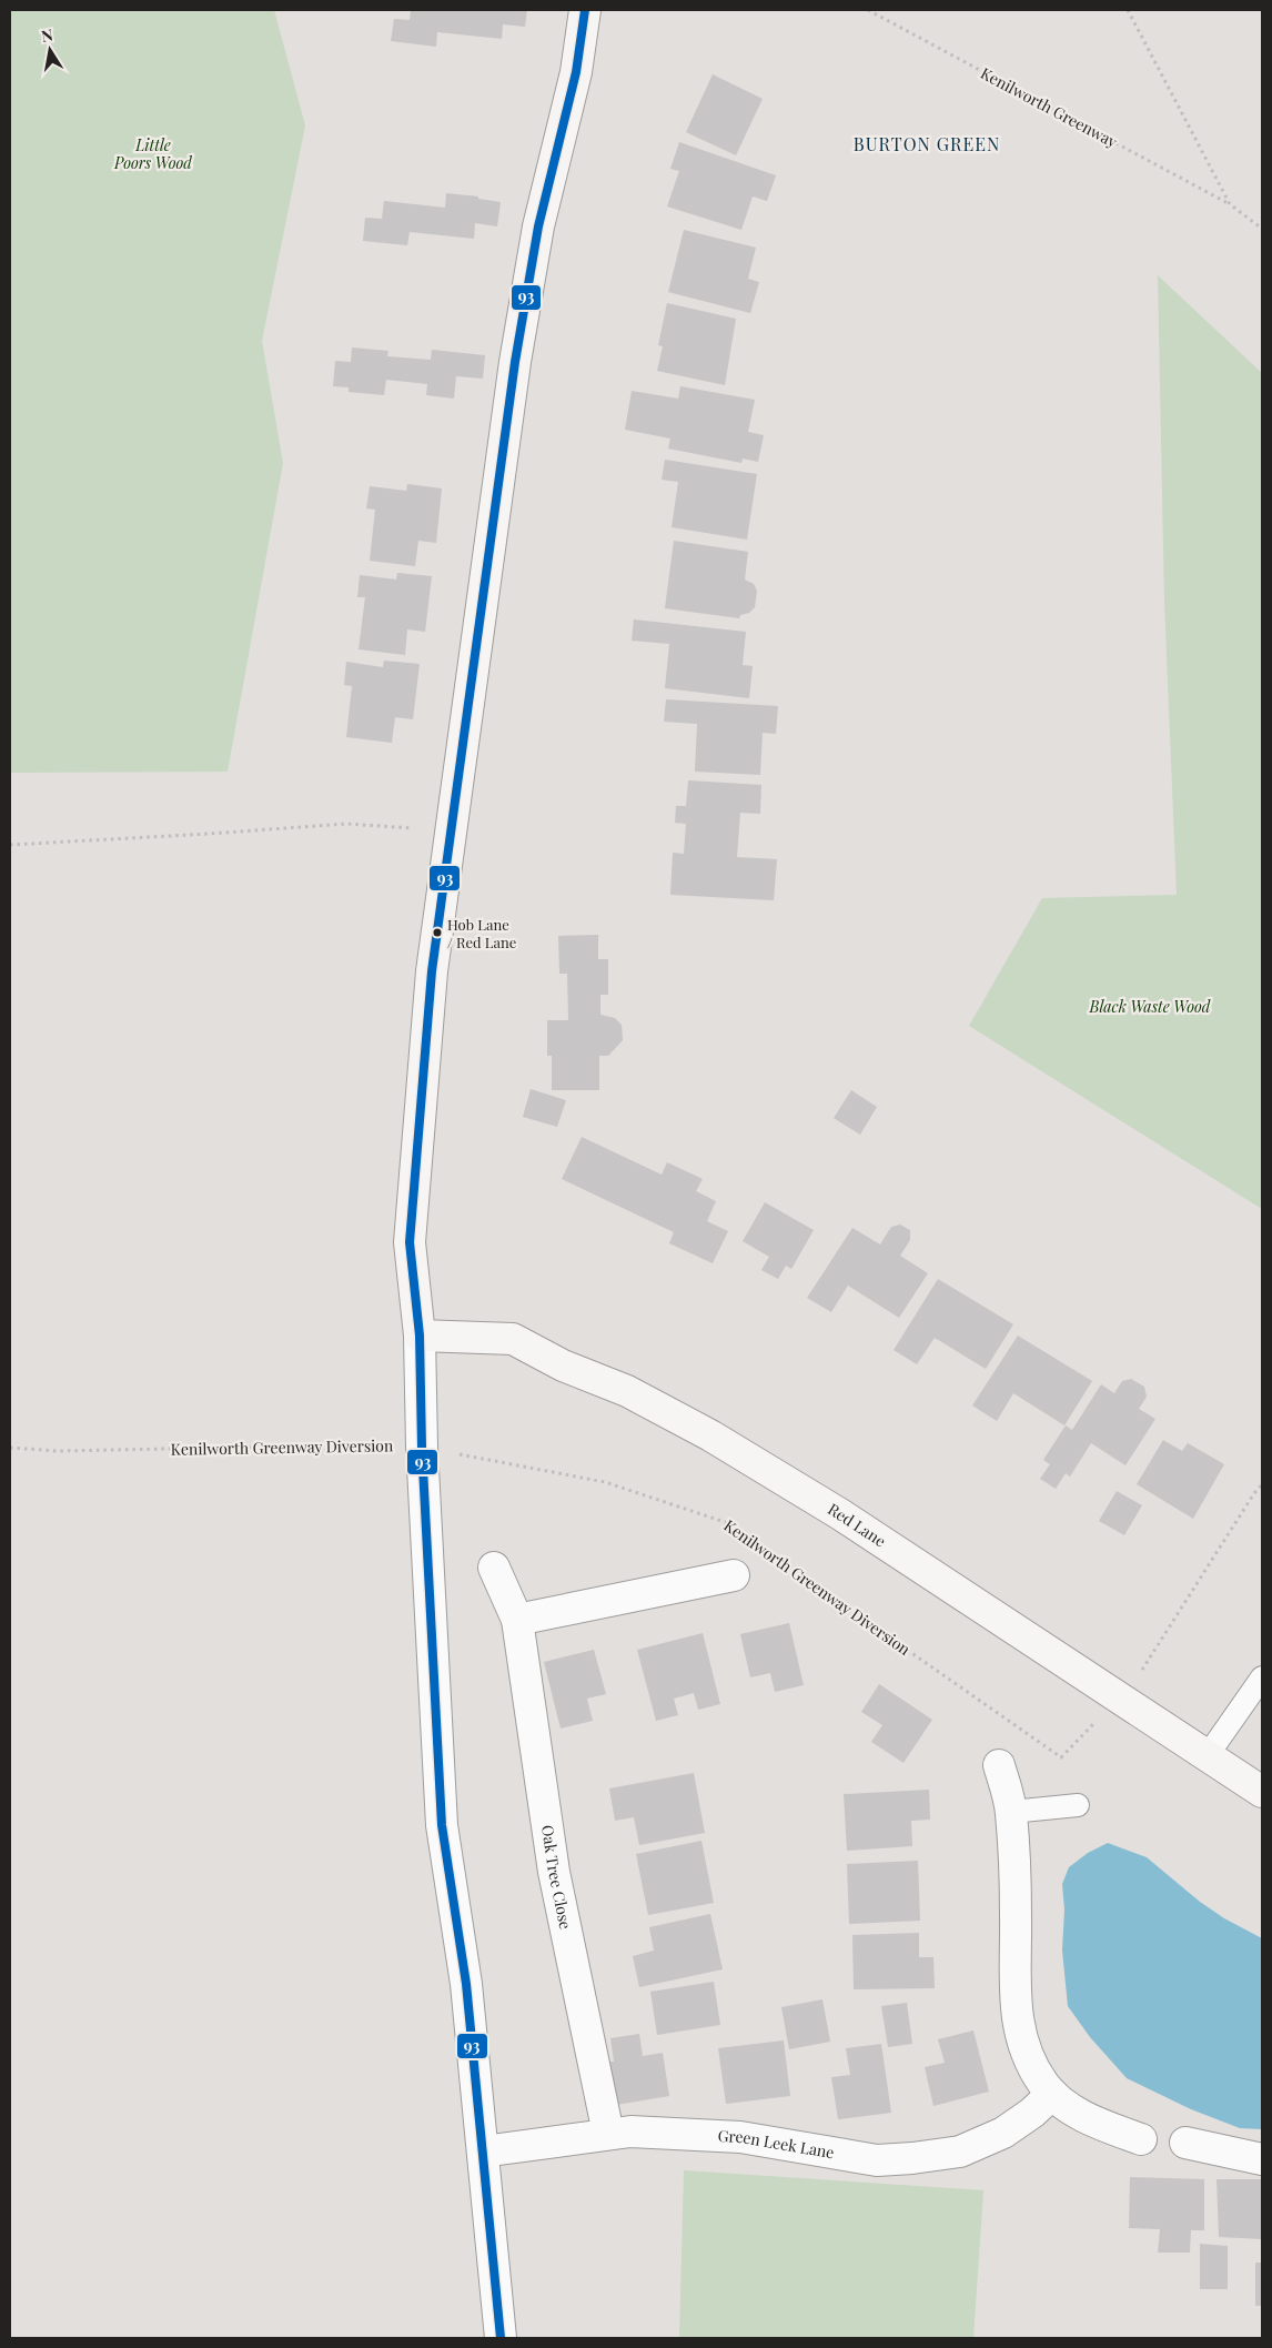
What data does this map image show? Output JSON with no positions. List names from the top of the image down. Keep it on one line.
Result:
{"streets":{"street":["Red Lane","Oak Tree Close","Green Leek Lane"],"path":["Kenilworth Greenway","Kenilworth Greenway Diversion"]},"crossings":[["Kenilworth Greenway Diversion","Red Lane"],["Oak Tree Close","Green Leek Lane"]],"districts":["BURTON GREEN"],"parks":["Little Poors Wood","Black Waste Wood"],"places":["Hob Lane / Red Lane"],"lines":["transit line 93"],"north":"top"}
